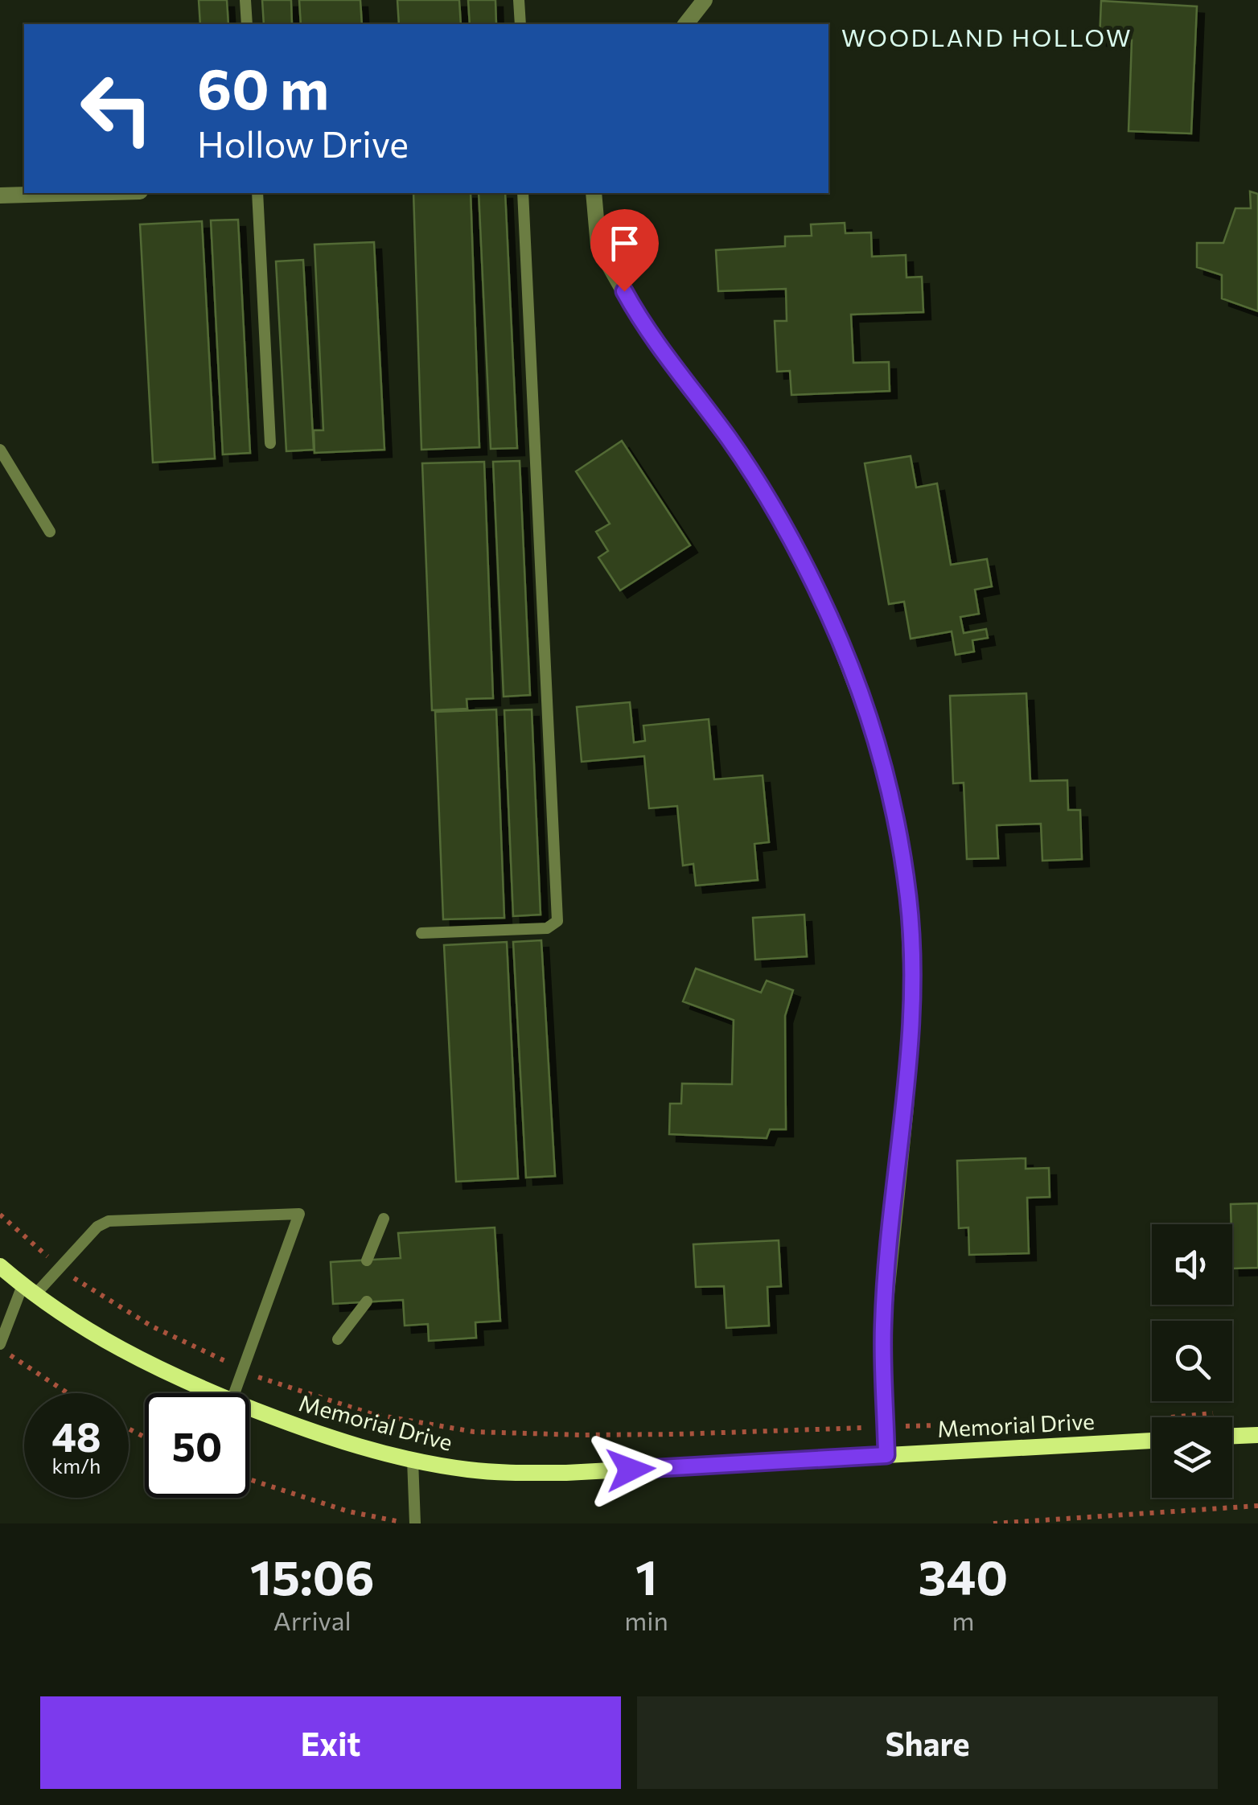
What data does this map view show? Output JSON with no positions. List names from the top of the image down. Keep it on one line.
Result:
{"streets":{"main road":["Memorial Drive"]},"districts":["WOODLAND HOLLOW"],"page":{"turn":["60 m","Hollow Drive"],"speed":"48 km/h","limit":"50","eta":["15:06","Arrival","1","min","340","m"],"buttons":["Exit","Share"]}}
